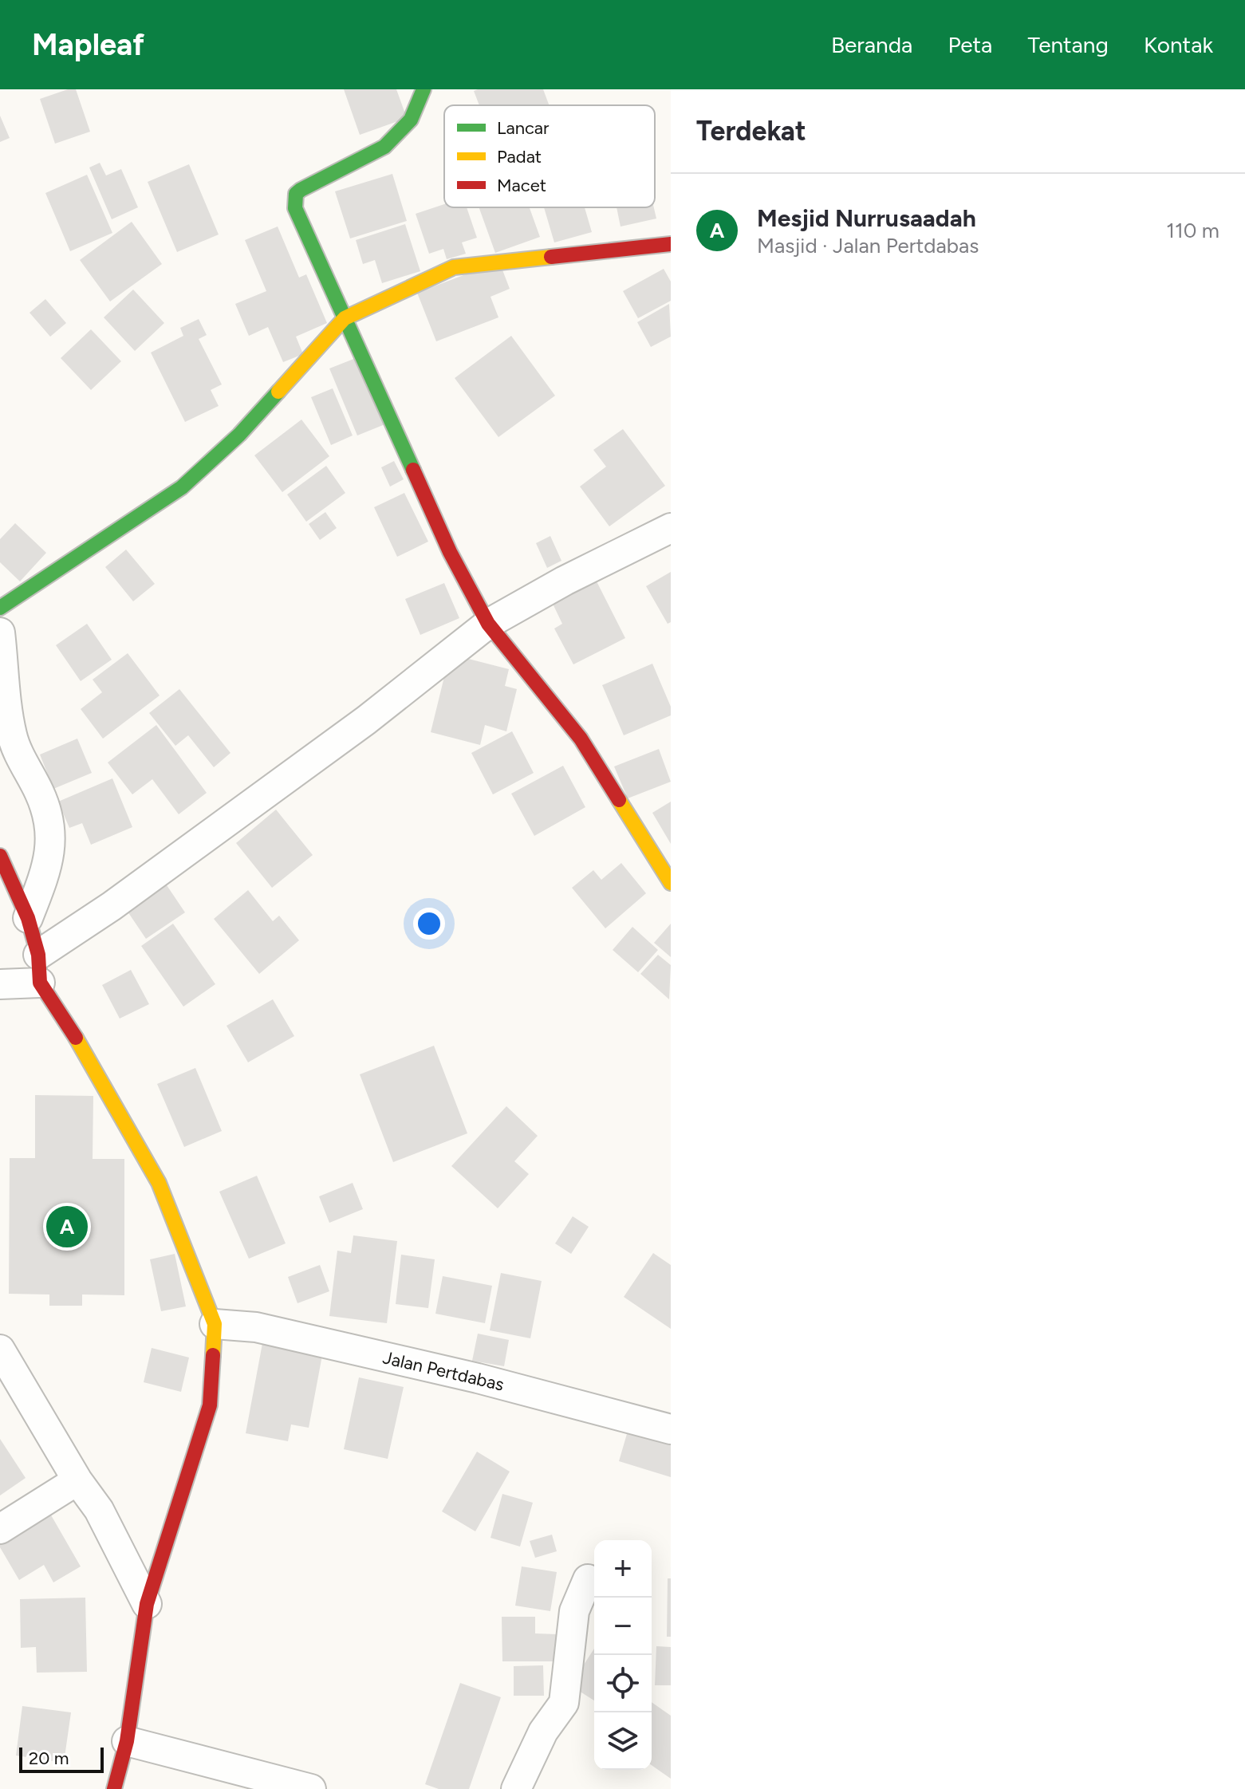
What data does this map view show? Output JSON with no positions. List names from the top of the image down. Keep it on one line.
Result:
{"streets":{"street":["Jalan Pertdabas"]},"legend":["Lancar","Padat","Macet"],"scale_bar":"20 m","page":{"header":"Mapleaf","nav":["Beranda","Peta","Tentang","Kontak"],"heading":"Terdekat","list":[{"mark":"A","name":"Mesjid Nurrusaadah","note":"Masjid · Jalan Pertdabas","value":"110 m"}],"pins":"A","map_buttons":["+","−"],"scale":"20 m"}}
